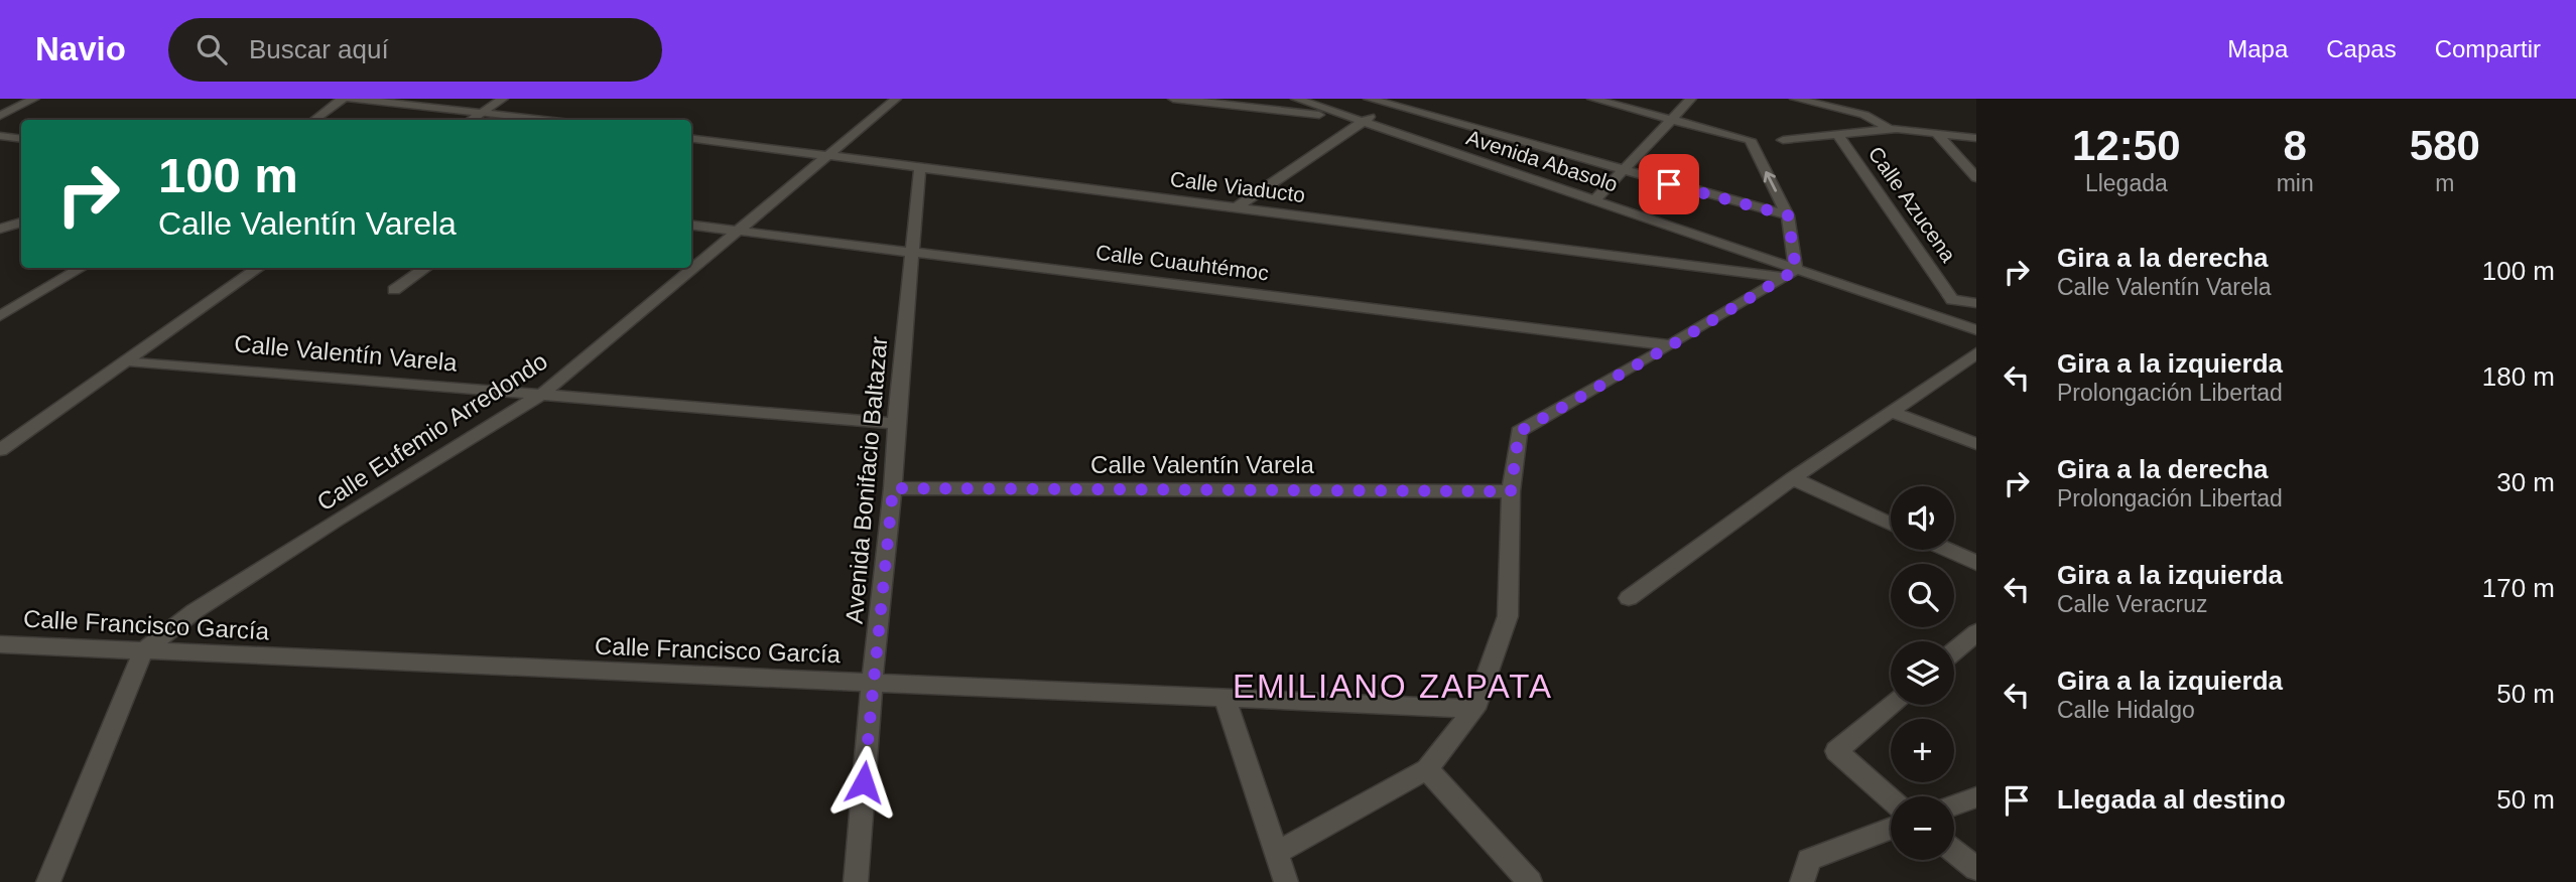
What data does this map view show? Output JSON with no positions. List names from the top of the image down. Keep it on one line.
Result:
{"streets":{"street":["Avenida Abasolo","Calle Viaducto","Calle Azucena","Calle Cuauhtémoc","Calle Valentín Varela","Calle Eufemio Arredondo","Avenida Bonifacio Baltazar","Calle Francisco García"]},"crossings":[["Avenida Abasolo","Calle Viaducto"],["Calle Viaducto","Calle Eufemio Arredondo"],["Calle Viaducto","Avenida Bonifacio Baltazar"],["Calle Cuauhtémoc","Calle Eufemio Arredondo"],["Calle Cuauhtémoc","Avenida Bonifacio Baltazar"],["Calle Valentín Varela","Calle Eufemio Arredondo"],["Calle Valentín Varela","Avenida Bonifacio Baltazar"],["Calle Eufemio Arredondo","Calle Francisco García"],["Avenida Bonifacio Baltazar","Calle Francisco García"]],"districts":["EMILIANO ZAPATA"],"page":{"header":"Navio","search":"Buscar aquí","nav":["Mapa","Capas","Compartir"],"eta":["12:50","Llegada","8","min","580","m"],"turn":["100 m","Calle Valentín Varela"],"list":[{"name":"Gira a la derecha","note":"Calle Valentín Varela","value":"100 m"},{"name":"Gira a la izquierda","note":"Prolongación Libertad","value":"180 m"},{"name":"Gira a la derecha","note":"Prolongación Libertad","value":"30 m"},{"name":"Gira a la izquierda","note":"Calle Veracruz","value":"170 m"},{"name":"Gira a la izquierda","note":"Calle Hidalgo","value":"50 m"},{"name":"Llegada al destino","value":"50 m"}],"map_buttons":["+","−"]}}
